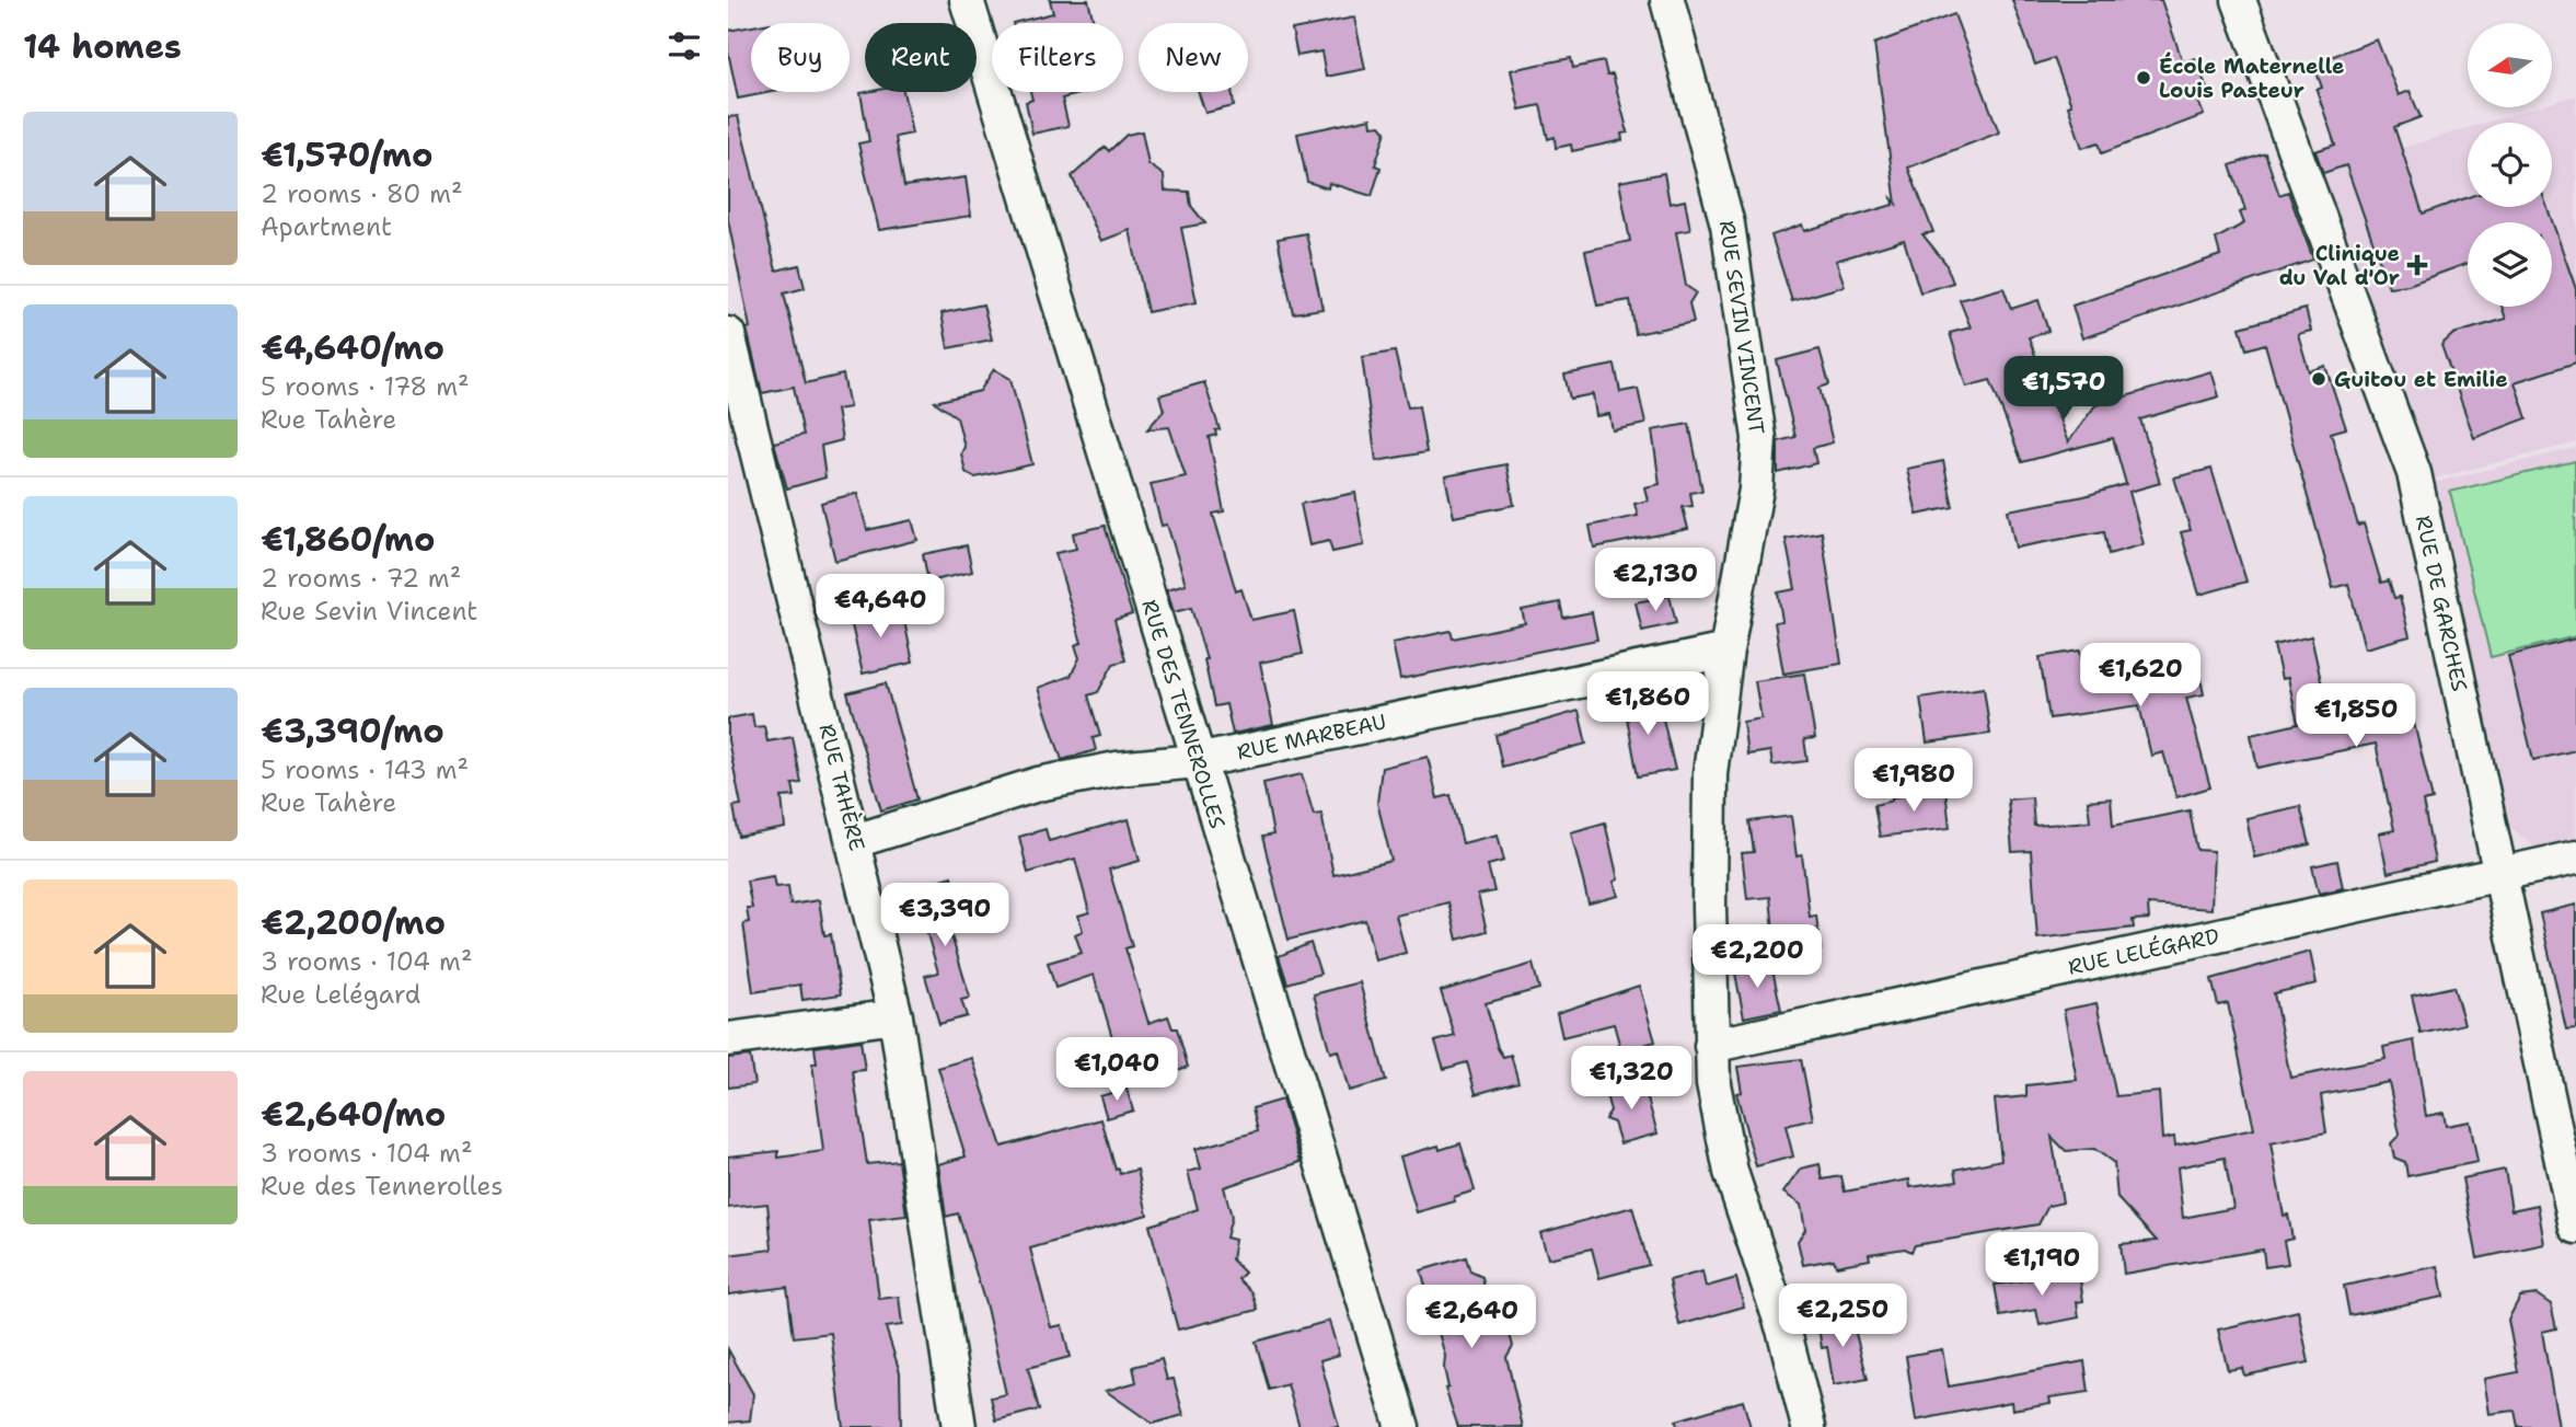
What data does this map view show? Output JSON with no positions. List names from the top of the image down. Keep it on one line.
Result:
{"streets":{"street":["RUE SEVIN VINCENT","RUE DE GARCHES","RUE DES TENNEROLLES","RUE MARBEAU","RUE TAHÈRE","RUE LELÉGARD"]},"crossings":[["RUE SEVIN VINCENT","RUE MARBEAU"],["RUE SEVIN VINCENT","RUE LELÉGARD"],["RUE DE GARCHES","RUE LELÉGARD"],["RUE DES TENNEROLLES","RUE MARBEAU"],["RUE MARBEAU","RUE TAHÈRE"]],"places":{"other":["École Maternelle Louis Pasteur","Guitou et Emilie"],"health":["Clinique du Val d'Or"]},"north":"left","page":{"heading":"14 homes","chip":["Buy","Rent","Filters","New"],"list":[{"name":"€1,570/mo","note":"2 rooms · 80 m² · Apartment"},{"name":"€4,640/mo","note":"5 rooms · 178 m² · Rue Tahère"},{"name":"€1,860/mo","note":"2 rooms · 72 m² · Rue Sevin Vincent"},{"name":"€3,390/mo","note":"5 rooms · 143 m² · Rue Tahère"},{"name":"€2,200/mo","note":"3 rooms · 104 m² · Rue Lelégard"},{"name":"€2,640/mo","note":"3 rooms · 104 m² · Rue des Tennerolles"}],"price":["€1,570","€2,130","€4,640","€1,620","€1,860","€1,850","€1,980","€3,390","€2,200","€1,040","€1,320","€1,190","€2,250","€2,640"]}}
